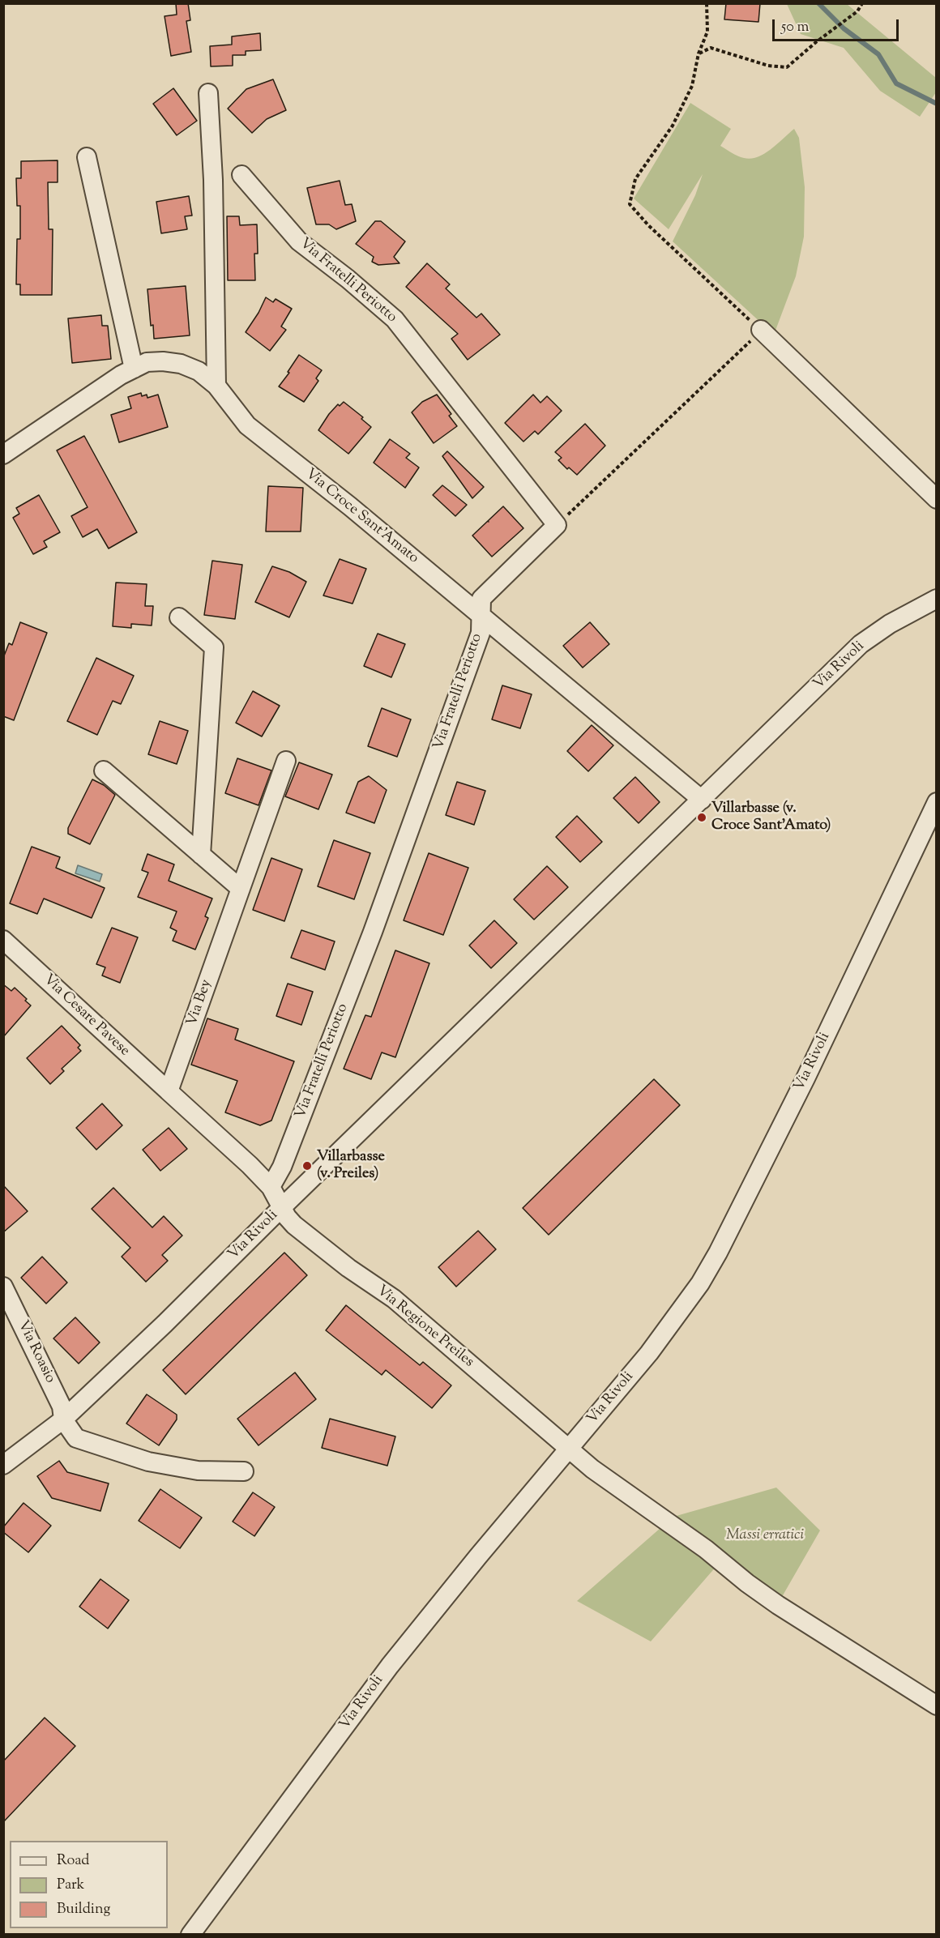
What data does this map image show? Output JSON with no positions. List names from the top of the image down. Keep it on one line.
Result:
{"streets":{"street":["Via Fratelli Periotto","Via Croce Sant'Amato","Via Rivoli","Via Bey","Via Cesare Pavese","Via Regione Preiles","Via Roasio"]},"crossings":[["Via Fratelli Periotto","Via Croce Sant'Amato"],["Via Croce Sant'Amato","Via Rivoli"],["Via Rivoli","Via Regione Preiles"],["Via Rivoli","Via Roasio"],["Via Bey","Via Cesare Pavese"]],"parks":["Massi erratici"],"places":["Villarbasse (v. Croce Sant'Amato)","Villarbasse (v. Preiles)"],"legend":["Road","Park","Building"],"scale_bar":"50 m"}
